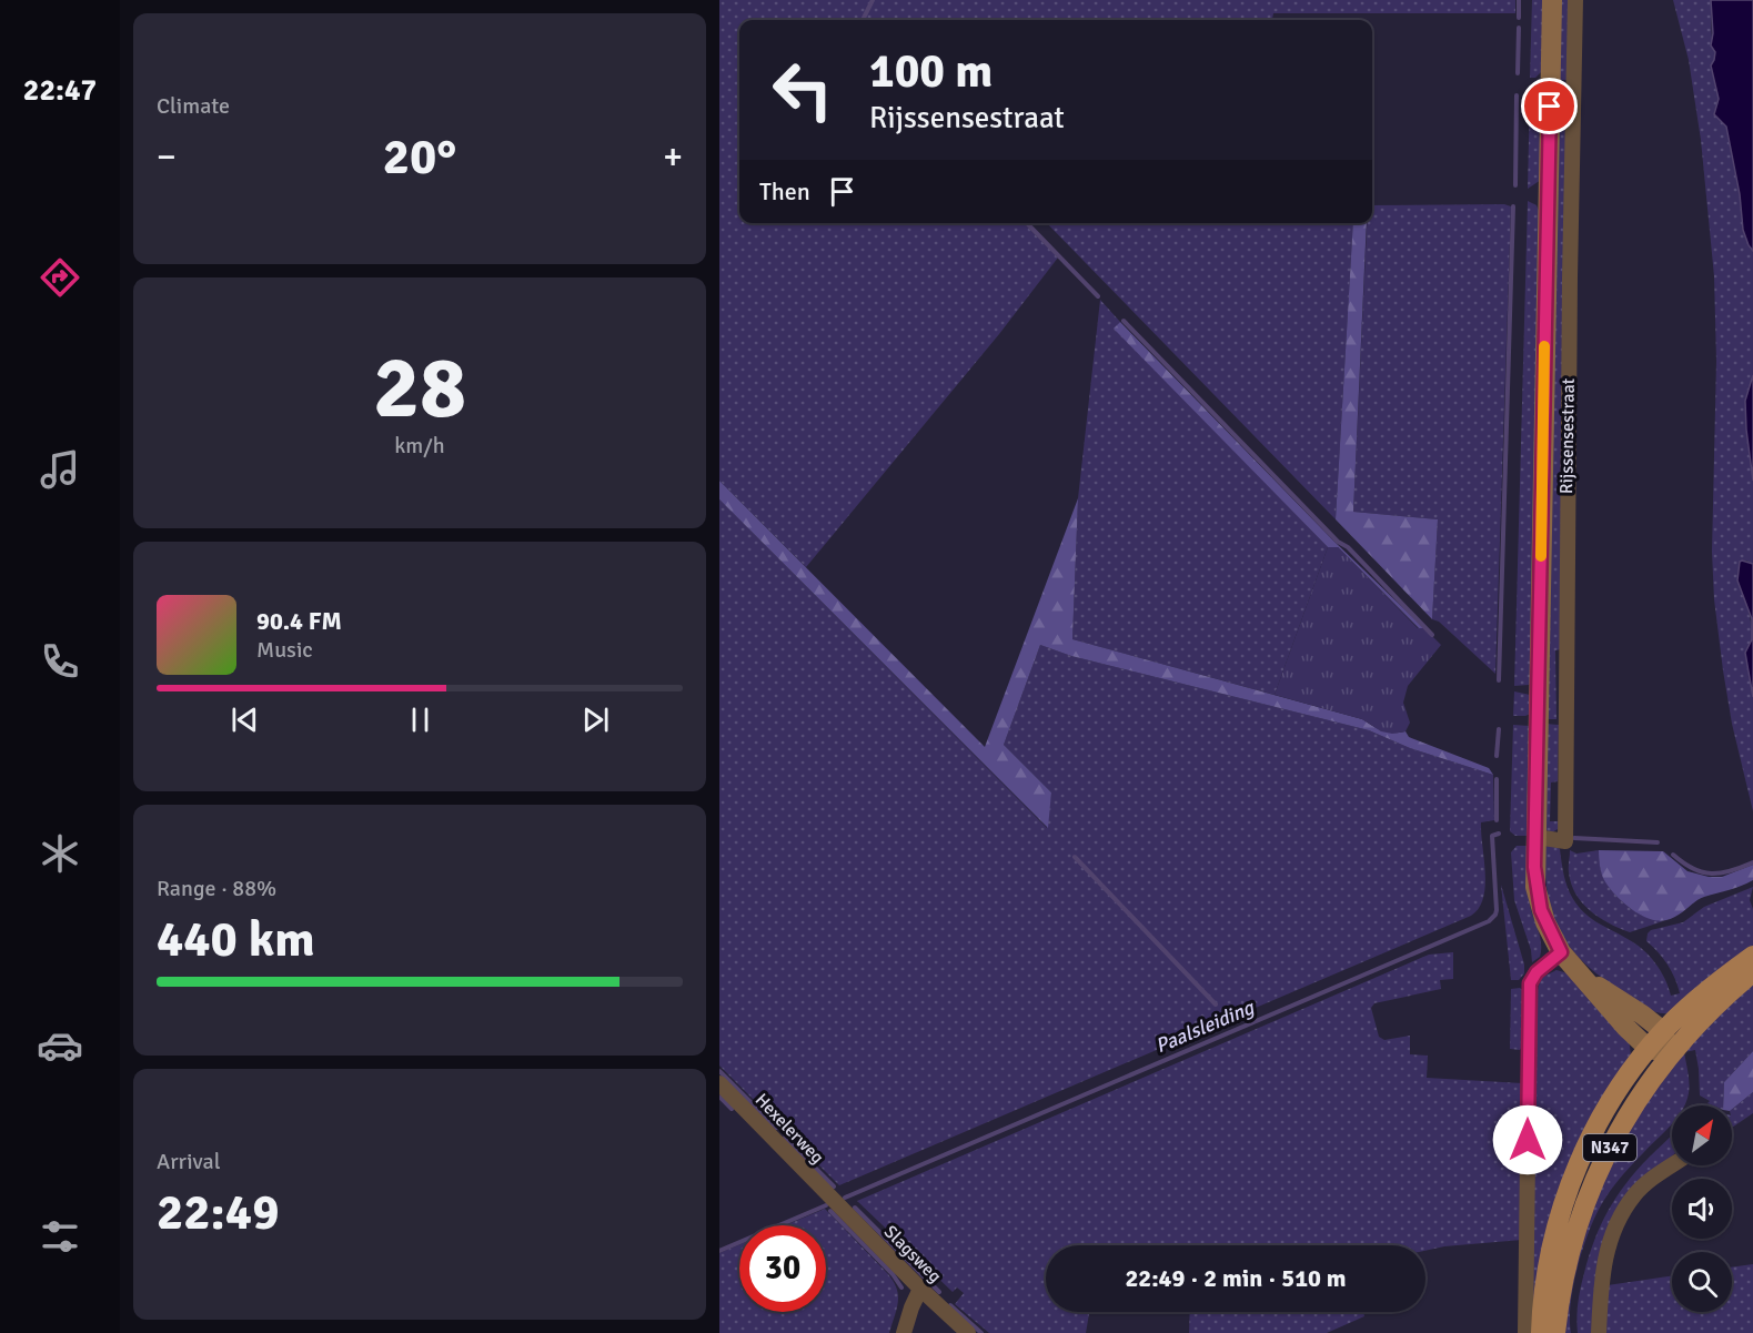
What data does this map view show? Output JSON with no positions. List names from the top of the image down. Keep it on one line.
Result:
{"streets":{"main road":["Rijssensestraat","N347"],"street":["Hexelerweg","Slagsweg"]},"crossings":[["Rijssensestraat","N347"],["Hexelerweg","Slagsweg"]],"water":["Paalsleiding"],"north":"top right","page":{"tabs":"22:47","tile":["Climate",["28","km/h"],["Range · 88%","440 km"],["Arrival","22:49"]],"turn":["100 m","Rijssensestraat"],"heat":["−","20°","+"],"then":"Then","song":["90.4 FM","Music"],"limit":"30","trip":"22:49 · 2 min · 510 m"}}
